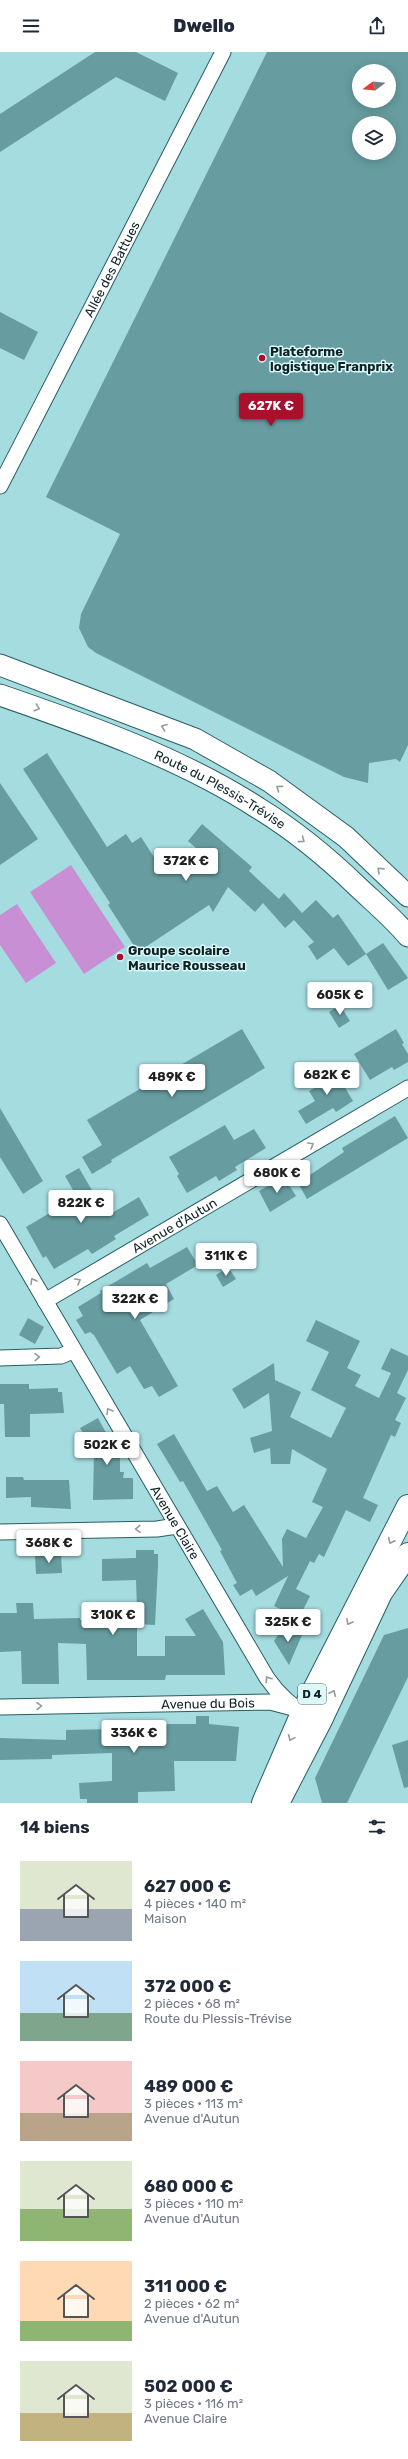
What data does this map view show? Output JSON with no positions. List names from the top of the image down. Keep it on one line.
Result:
{"streets":{"main road":["Route du Plessis-Trévise","D 4"],"street":["Allée des Battues","Avenue d'Autun","Avenue Claire","Avenue du Bois"]},"crossings":[["Avenue d'Autun","Avenue Claire"],["Avenue Claire","D 4"],["Avenue Claire","Avenue du Bois"],["D 4","Avenue du Bois"]],"one_way":["Avenue d'Autun","Avenue Claire","Avenue du Bois"],"places":["Plateforme logistique Franprix","Groupe scolaire Maurice Rousseau"],"north":"left","page":{"header":"Dwello","price":["627K €","372K €","605K €","682K €","489K €","680K €","822K €","311K €","322K €","502K €","368K €","310K €","325K €","336K €"],"heading":"14 biens","list":[{"name":"627 000 €","note":"4 pièces · 140 m² · Maison"},{"name":"372 000 €","note":"2 pièces · 68 m² · Route du Plessis-Trévise"},{"name":"489 000 €","note":"3 pièces · 113 m² · Avenue d'Autun"},{"name":"680 000 €","note":"3 pièces · 110 m² · Avenue d'Autun"},{"name":"311 000 €","note":"2 pièces · 62 m² · Avenue d'Autun"},{"name":"502 000 €","note":"3 pièces · 116 m² · Avenue Claire"}]}}
